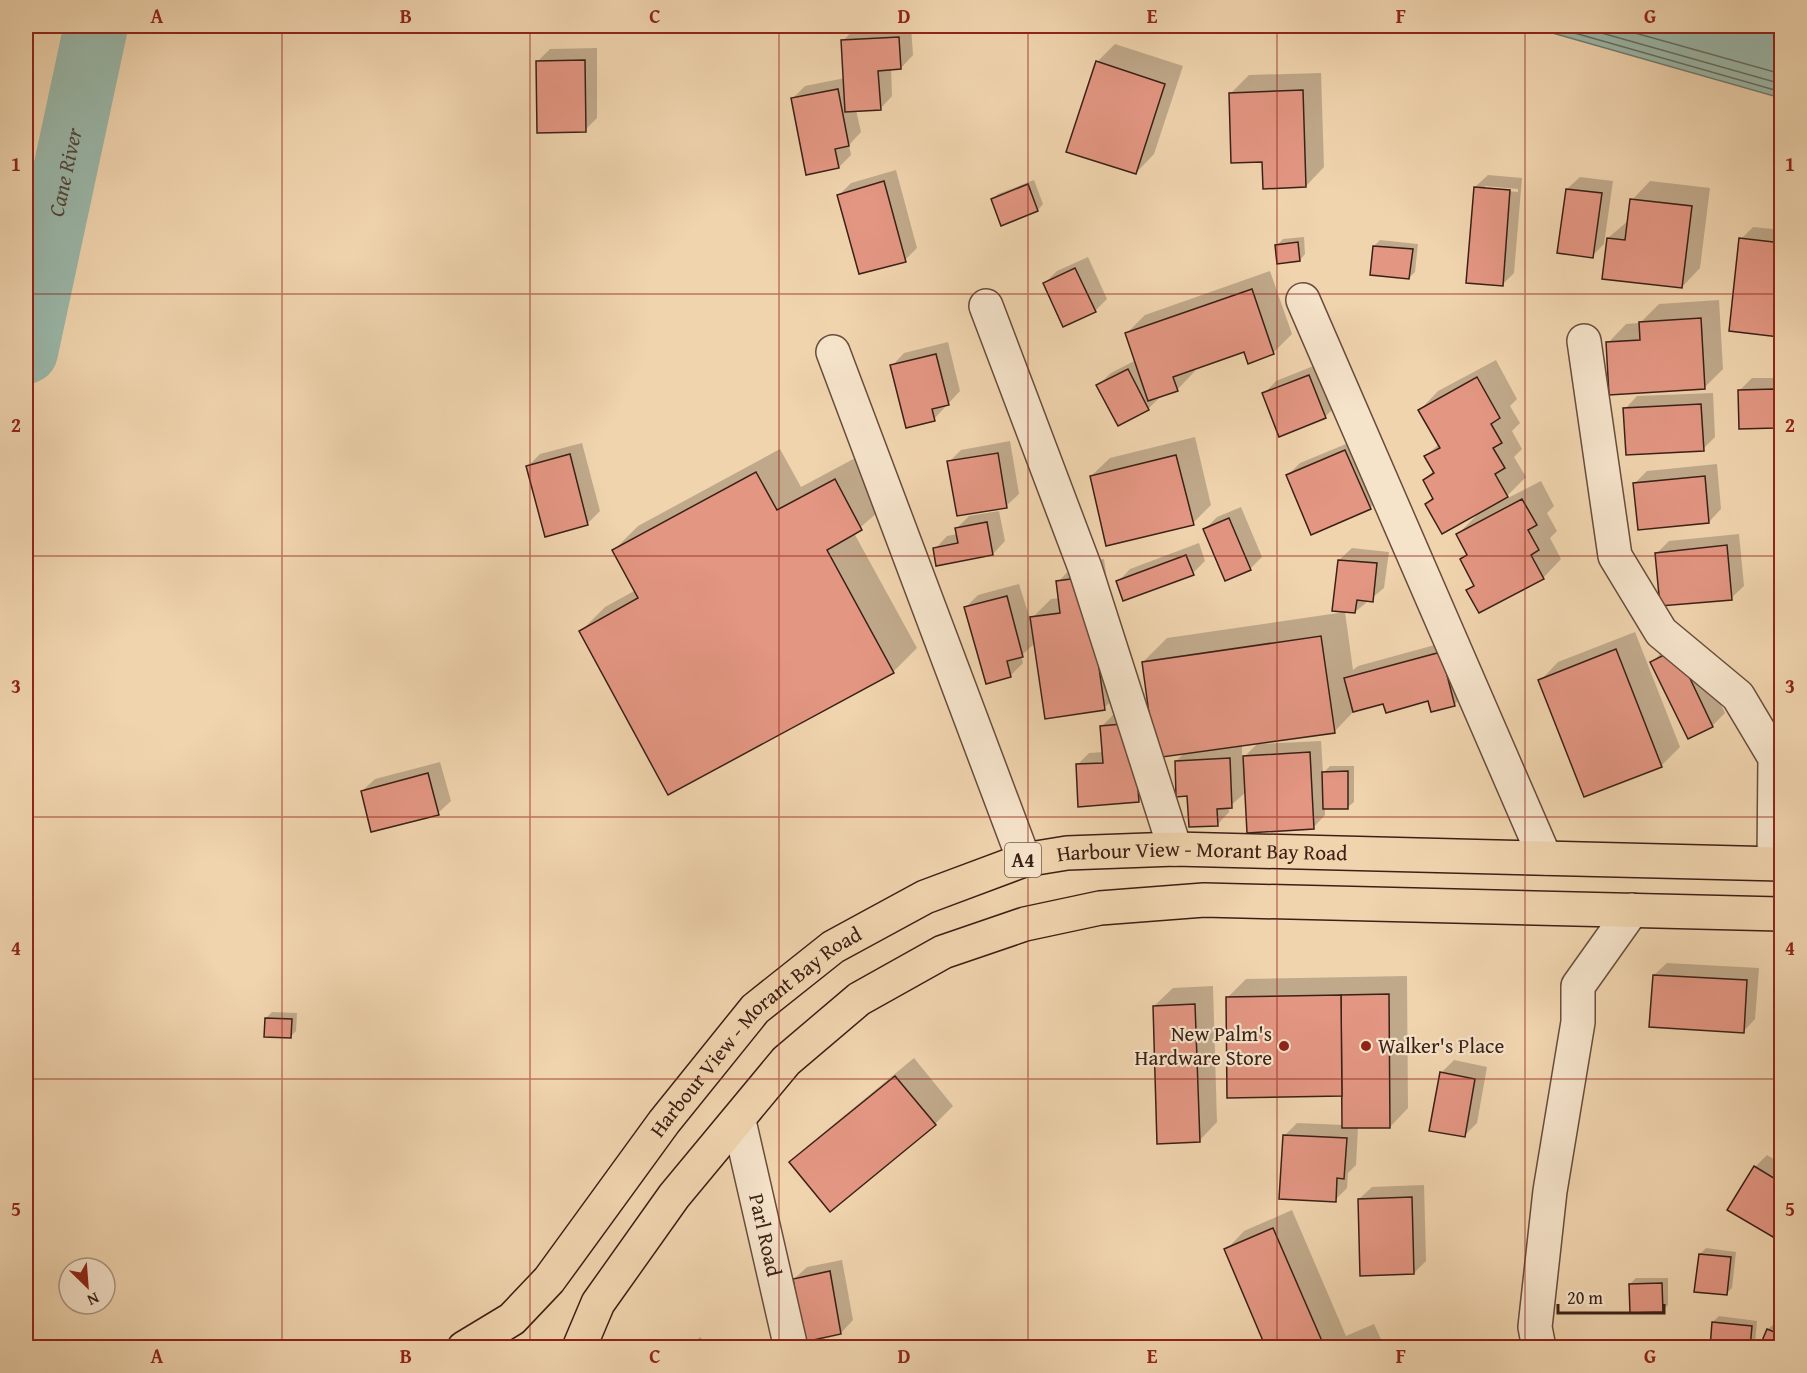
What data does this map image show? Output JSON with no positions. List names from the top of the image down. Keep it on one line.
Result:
{"streets":{"highway":["Harbour View - Morant Bay Road","A4"],"street":["Parl Road"]},"crossings":[["Harbour View - Morant Bay Road","Parl Road"]],"water":["Cane River"],"places":["New Palm's Hardware Store","Walker's Place"],"scale_bar":"20 m","north":"bottom right","grid":{"columns":["A","B","C","D","E","F","G"],"rows":["1","2","3","4","5"]}}
